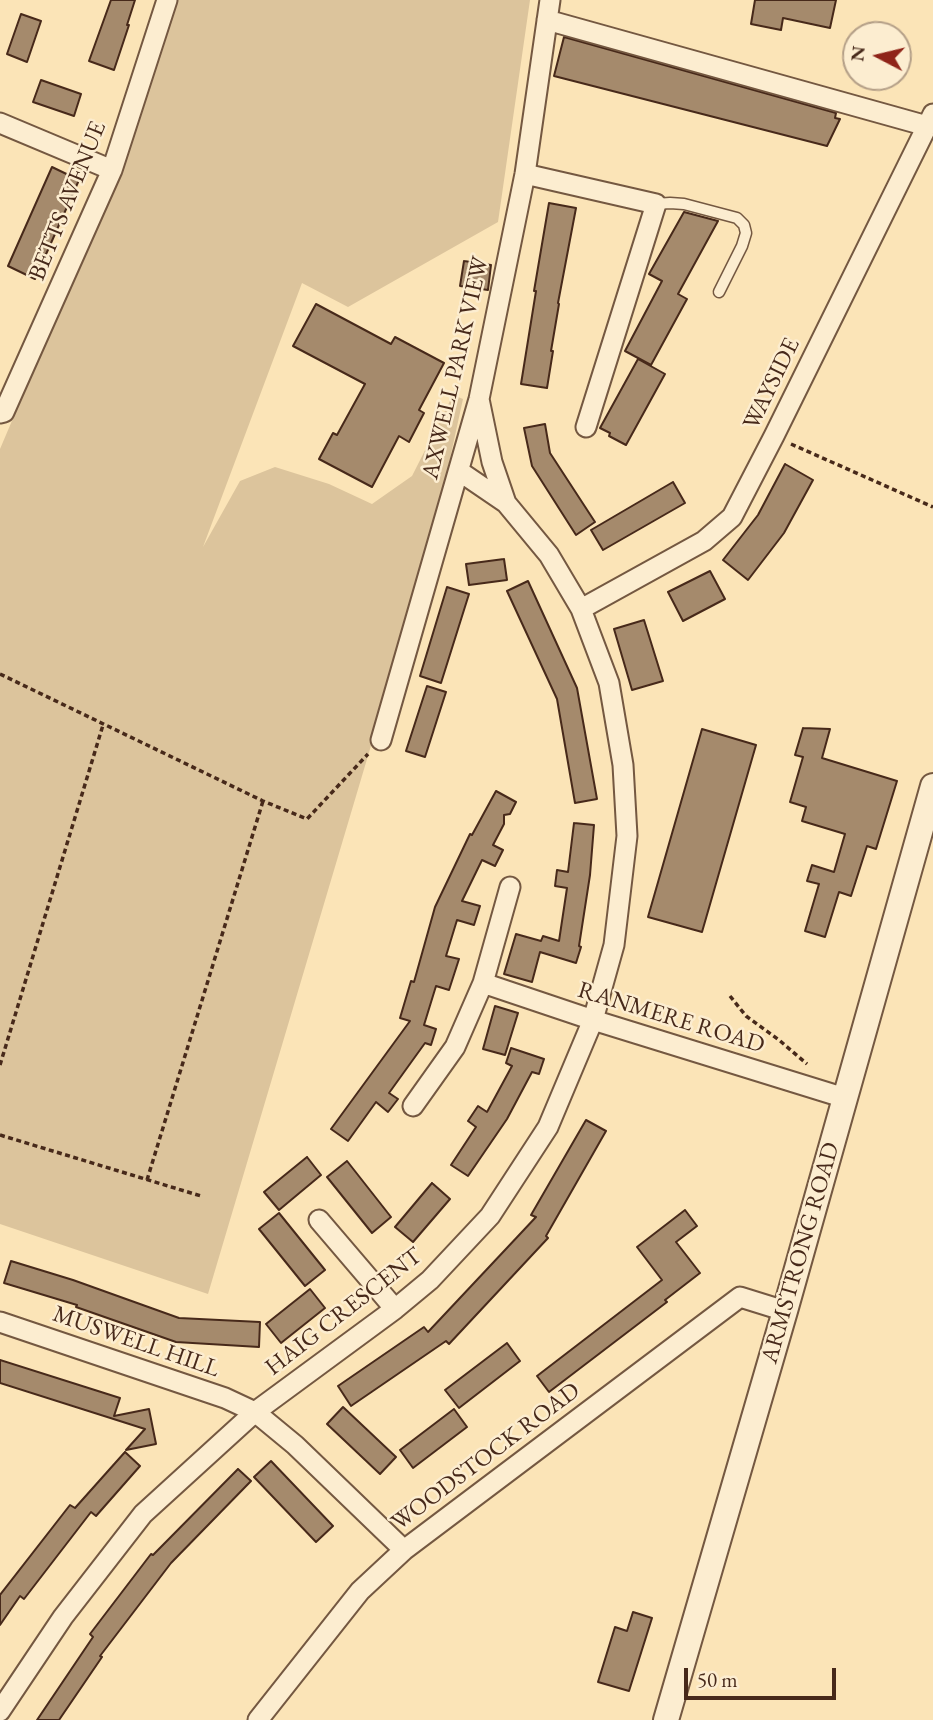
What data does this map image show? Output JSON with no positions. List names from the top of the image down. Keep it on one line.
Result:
{"streets":{"street":["BETTS AVENUE","AXWELL PARK VIEW","WAYSIDE","RANMERE ROAD","ARMSTRONG ROAD","HAIG CRESCENT","MUSWELL HILL","WOODSTOCK ROAD"]},"crossings":[["AXWELL PARK VIEW","HAIG CRESCENT"],["WAYSIDE","HAIG CRESCENT"],["RANMERE ROAD","ARMSTRONG ROAD"],["RANMERE ROAD","HAIG CRESCENT"],["ARMSTRONG ROAD","WOODSTOCK ROAD"],["HAIG CRESCENT","MUSWELL HILL"],["MUSWELL HILL","WOODSTOCK ROAD"]],"scale_bar":"50 m","north":"left"}
